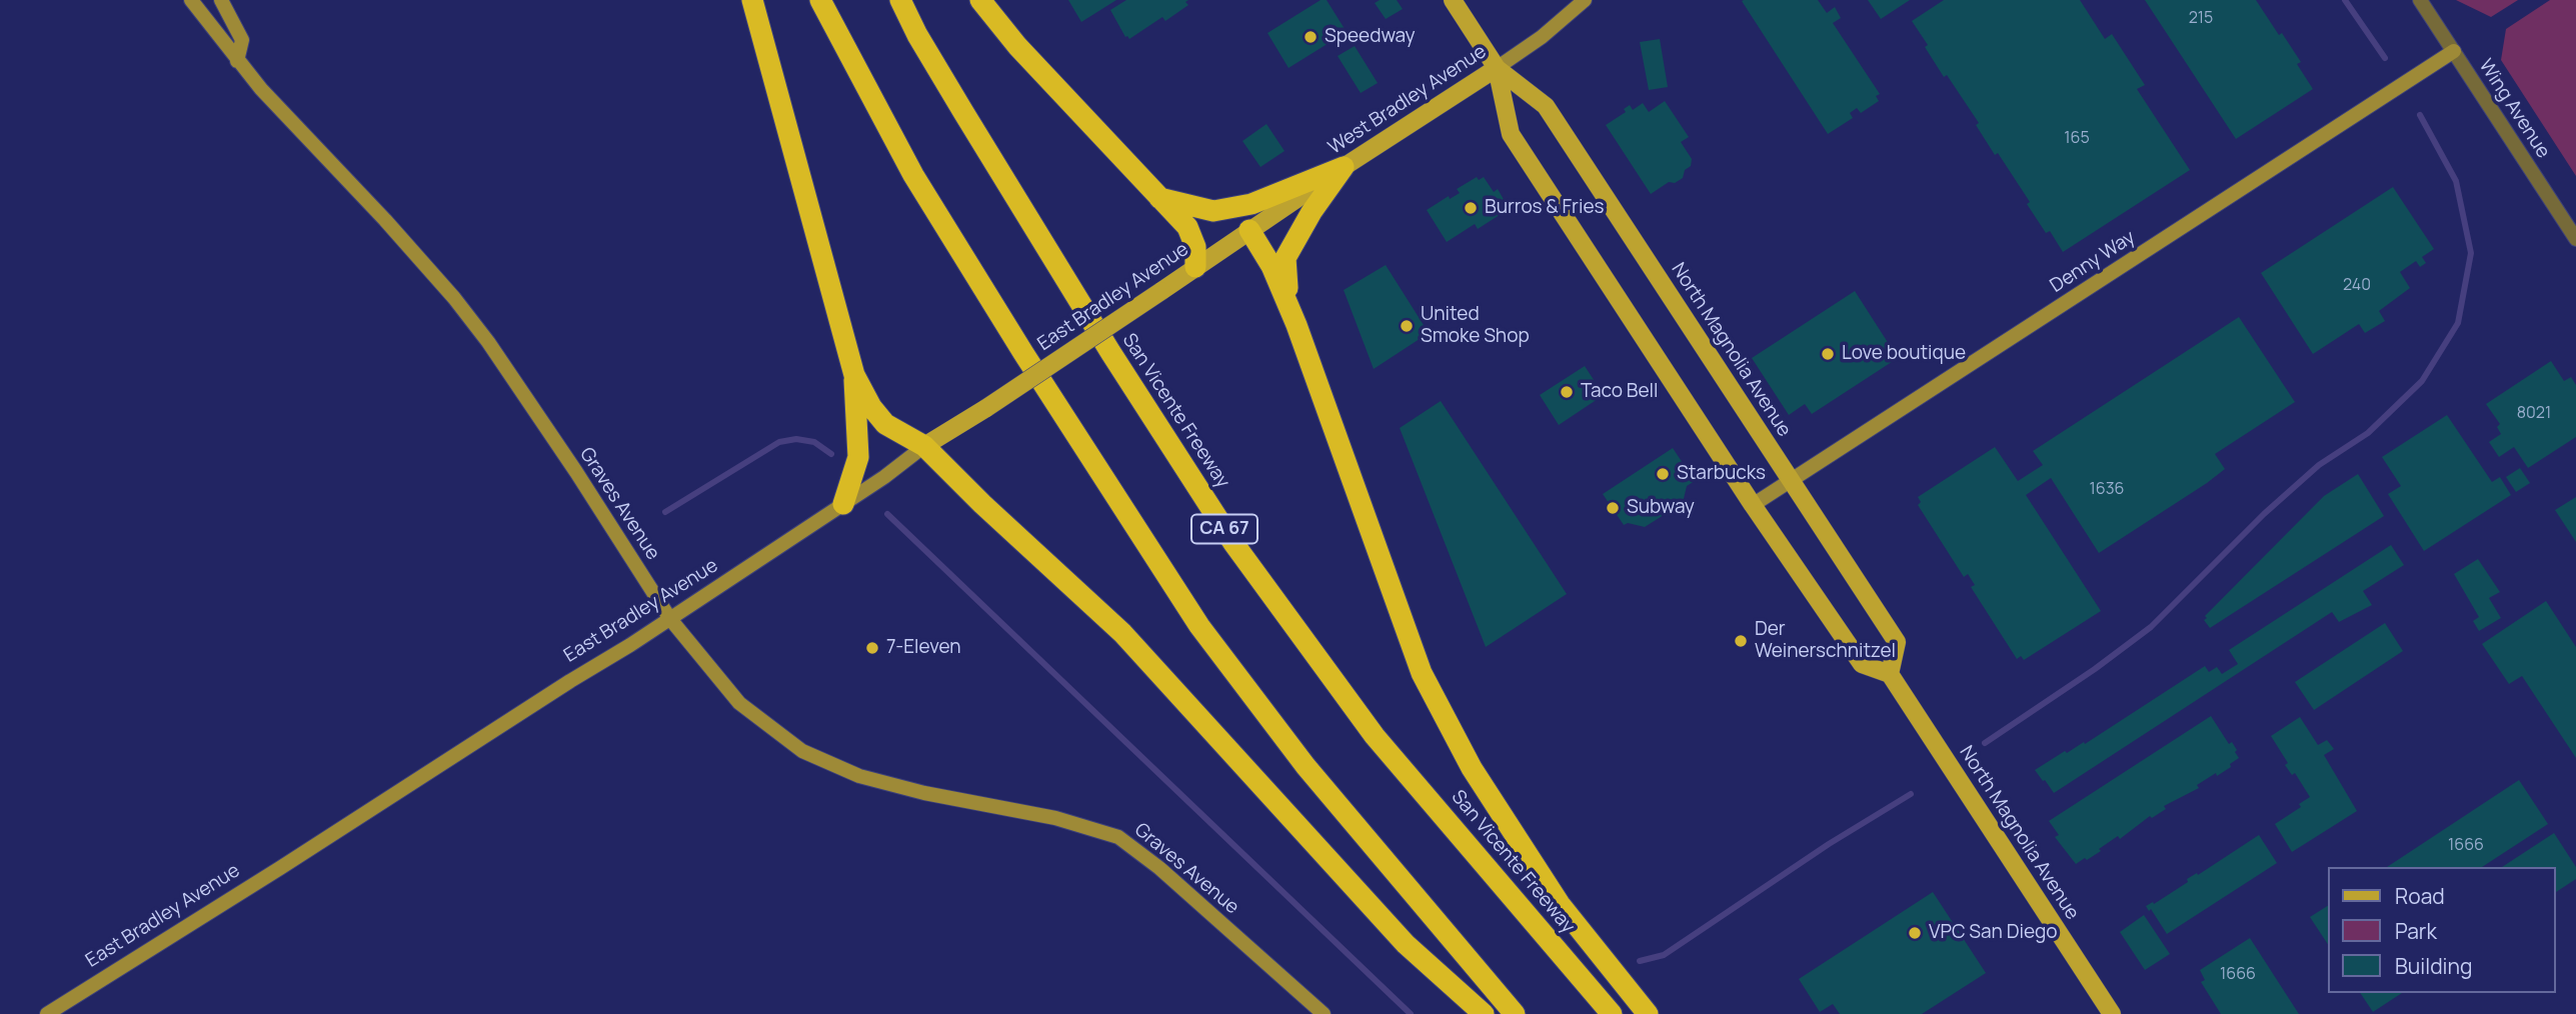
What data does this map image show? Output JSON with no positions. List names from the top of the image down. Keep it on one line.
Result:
{"streets":{"highway":["San Vicente Freeway","CA 67"],"main road":["West Bradley Avenue","Denny Way","East Bradley Avenue","North Magnolia Avenue","Graves Avenue"],"street":["Wing Avenue"]},"crossings":[["West Bradley Avenue","East Bradley Avenue"],["West Bradley Avenue","North Magnolia Avenue"],["Wing Avenue","Denny Way"],["Denny Way","North Magnolia Avenue"],["East Bradley Avenue","Graves Avenue"]],"places":["Speedway","Burros & Fries","United Smoke Shop","Love boutique","Taco Bell","Starbucks","Subway","Der Weinerschnitzel","7-Eleven","VPC San Diego"],"house_numbers":["215","165","240","8021","1636","1666","1666"],"legend":["Road","Park","Building"]}
